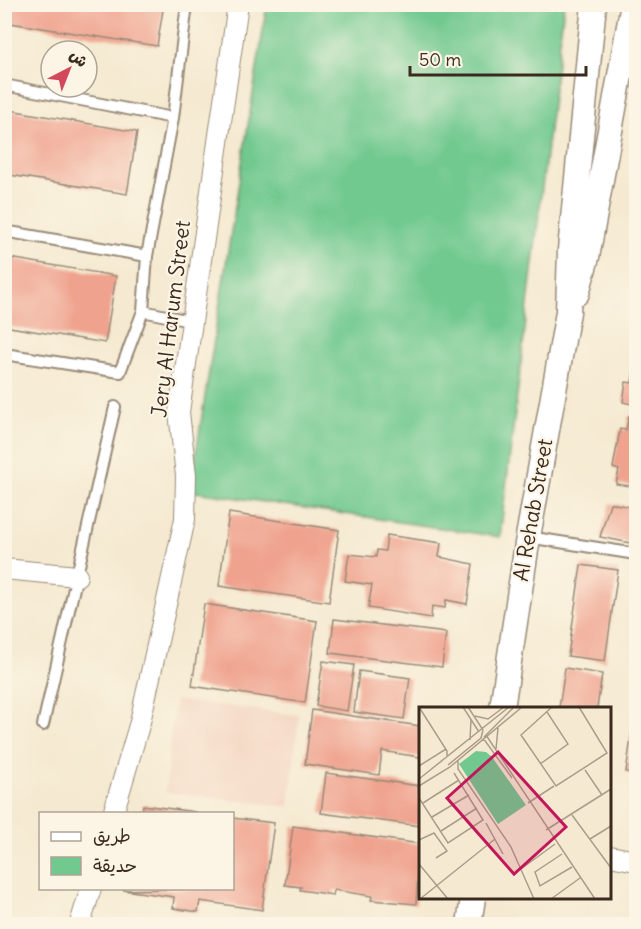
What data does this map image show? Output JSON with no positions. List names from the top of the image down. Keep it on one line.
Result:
{"streets":{"street":["Jery Al Harum Street","Al Rehab Street"]},"legend":["طريق","حديقة"],"scale_bar":"50 m","north":"top right"}
